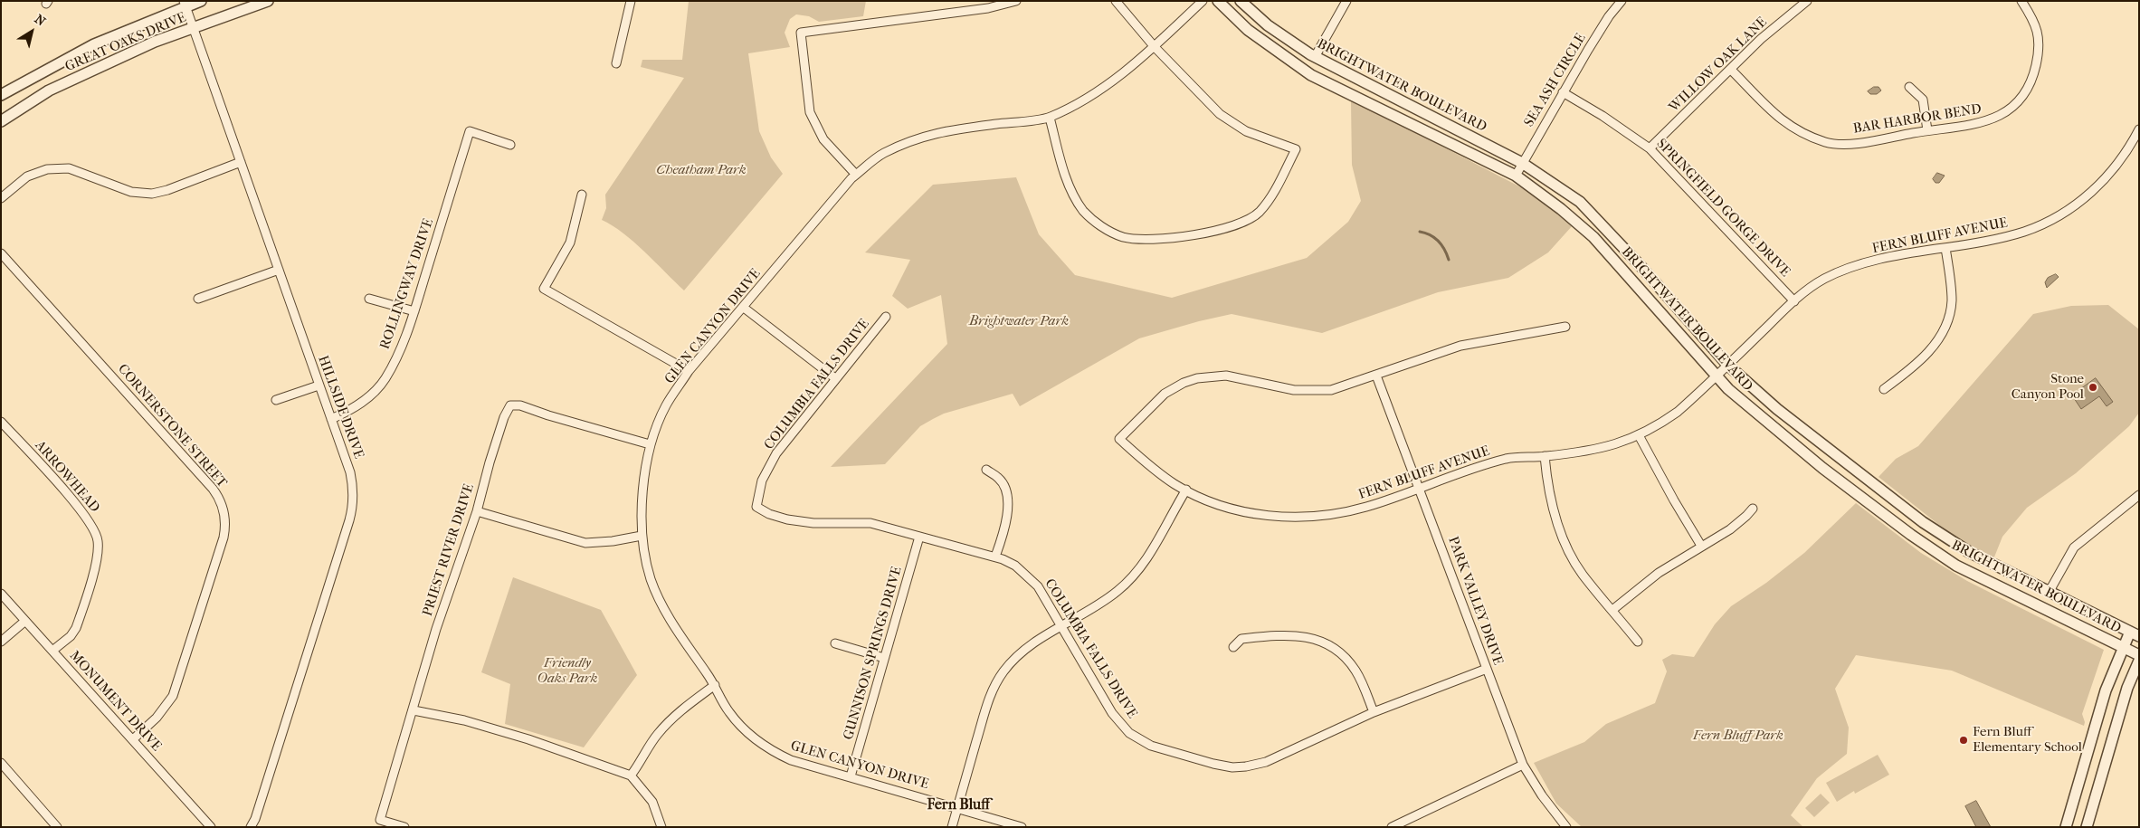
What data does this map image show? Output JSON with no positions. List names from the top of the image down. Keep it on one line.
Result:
{"streets":{"street":["GREAT OAKS DRIVE","WILLOW OAK LANE","SEA ASH CIRCLE","BRIGHTWATER BOULEVARD","BAR HARBOR BEND","SPRINGFIELD GORGE DRIVE","FERN BLUFF AVENUE","ROLLINGWAY DRIVE","GLEN CANYON DRIVE","COLUMBIA FALLS DRIVE","HILLSIDE DRIVE","CORNERSTONE STREET","ARROWHEAD","PRIEST RIVER DRIVE","PARK VALLEY DRIVE","GUNNISON SPRINGS DRIVE","MONUMENT DRIVE"]},"crossings":[["GREAT OAKS DRIVE","HILLSIDE DRIVE"],["WILLOW OAK LANE","BAR HARBOR BEND"],["WILLOW OAK LANE","SPRINGFIELD GORGE DRIVE"],["SEA ASH CIRCLE","BRIGHTWATER BOULEVARD"],["SEA ASH CIRCLE","SPRINGFIELD GORGE DRIVE"],["BRIGHTWATER BOULEVARD","FERN BLUFF AVENUE"],["SPRINGFIELD GORGE DRIVE","FERN BLUFF AVENUE"],["FERN BLUFF AVENUE","PARK VALLEY DRIVE"],["ROLLINGWAY DRIVE","HILLSIDE DRIVE"],["GLEN CANYON DRIVE","PRIEST RIVER DRIVE"],["GLEN CANYON DRIVE","GUNNISON SPRINGS DRIVE"],["COLUMBIA FALLS DRIVE","PARK VALLEY DRIVE"],["COLUMBIA FALLS DRIVE","GUNNISON SPRINGS DRIVE"],["CORNERSTONE STREET","MONUMENT DRIVE"],["ARROWHEAD","MONUMENT DRIVE"]],"districts":["Fern Bluff"],"parks":["Cheatham Park","Brightwater Park","Friendly Oaks Park","Fern Bluff Park"],"places":["Stone Canyon Pool","Fern Bluff Elementary School"],"north":"top right"}
